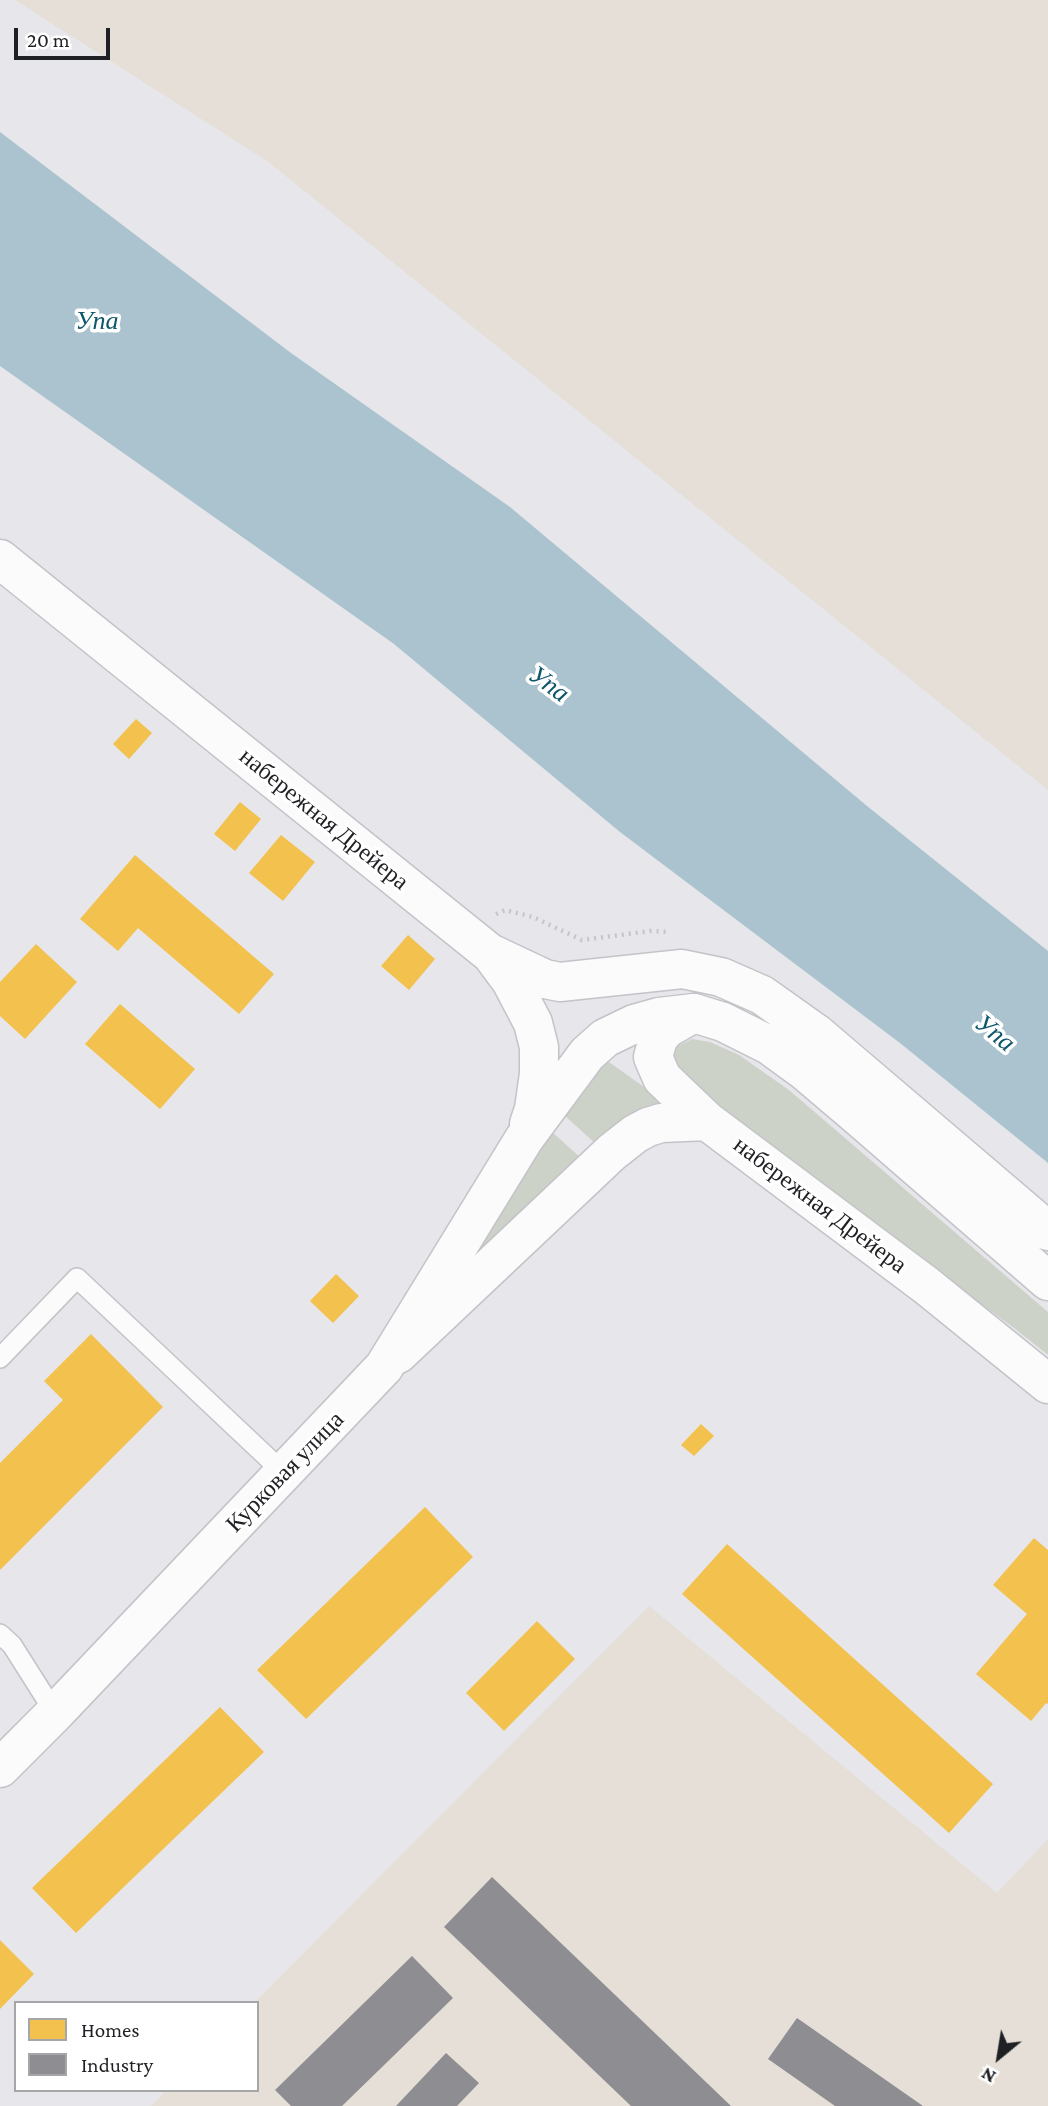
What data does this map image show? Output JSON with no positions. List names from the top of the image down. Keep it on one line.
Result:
{"streets":{"main road":["набережная Дрейера","Курковая улица"]},"crossings":[["набережная Дрейера","Курковая улица"]],"water":["Упа"],"legend":["Homes","Industry"],"scale_bar":"20 m","north":"bottom left"}
